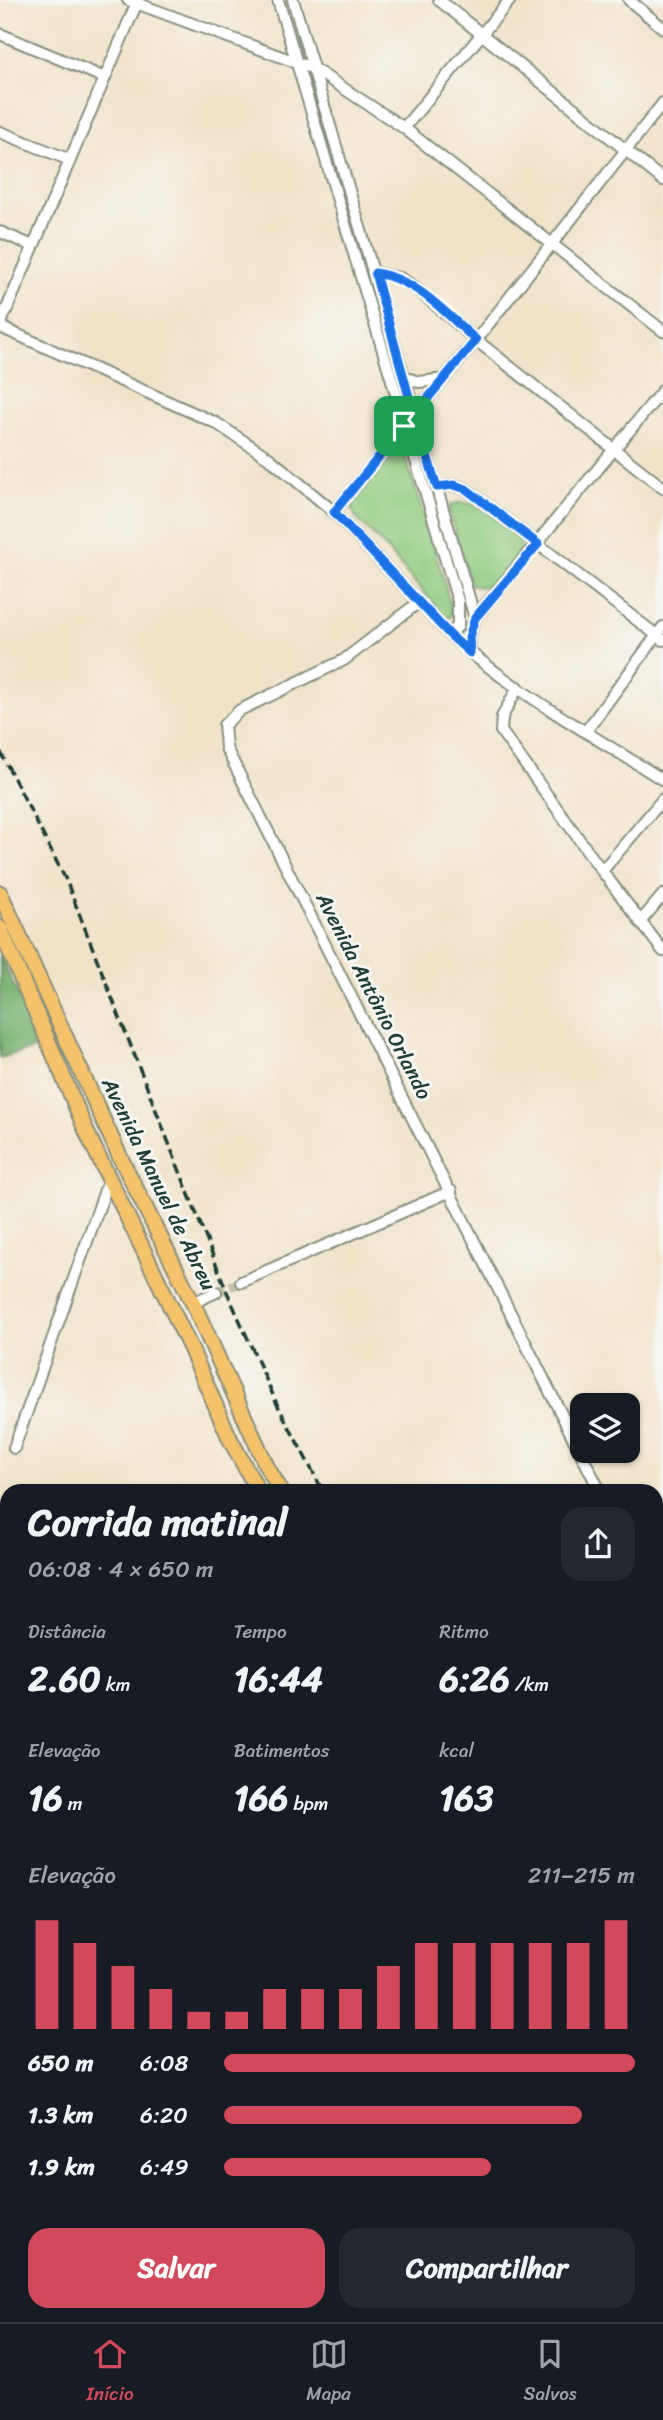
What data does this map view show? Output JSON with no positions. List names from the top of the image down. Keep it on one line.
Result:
{"streets":{"main road":["Avenida Manuel de Abreu"],"street":["Avenida Antônio Orlando"]},"page":{"heading":["Corrida matinal","06:08 · 4 × 650 m"],"stats":[["Distância","2.60 km"],["Tempo","16:44"],["Ritmo","6:26 /km"],["Elevação","16 m"],["Batimentos","166 bpm"],["kcal","163"]],"chart":["Elevação","211–215 m"],"list":[{"name":"650 m","note":"6:08"},{"name":"1.3 km","note":"6:20"},{"name":"1.9 km","note":"6:49"}],"buttons":["Salvar","Compartilhar"],"tabs":["Início","Mapa","Salvos"]}}
